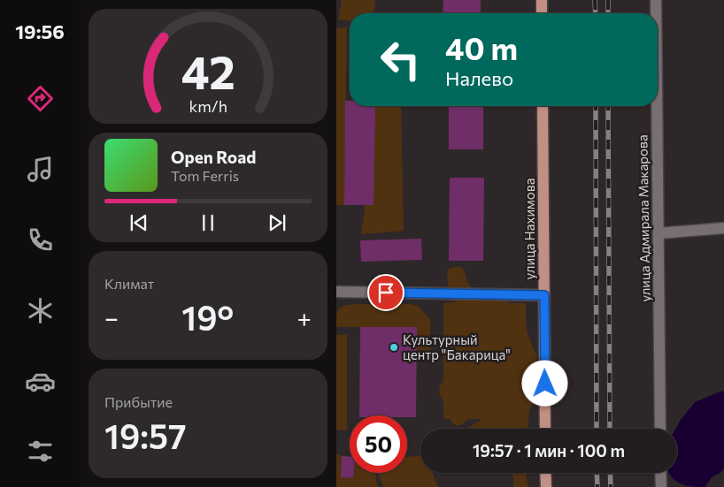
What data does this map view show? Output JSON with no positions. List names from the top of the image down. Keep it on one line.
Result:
{"streets":{"main road":["улица Нахимова"],"street":["улица Адмирала Макарова"]},"places":["Культурный центр \"Бакарица\""],"page":{"tabs":"19:56","turn":["40 m","Налево"],"song":["Open Road","Tom Ferris"],"tile":["Климат",["Прибытие","19:57"]],"heat":["−","19°","+"],"limit":"50","trip":"19:57 · 1 мин · 100 m","gauge":["42","km/h"]}}
